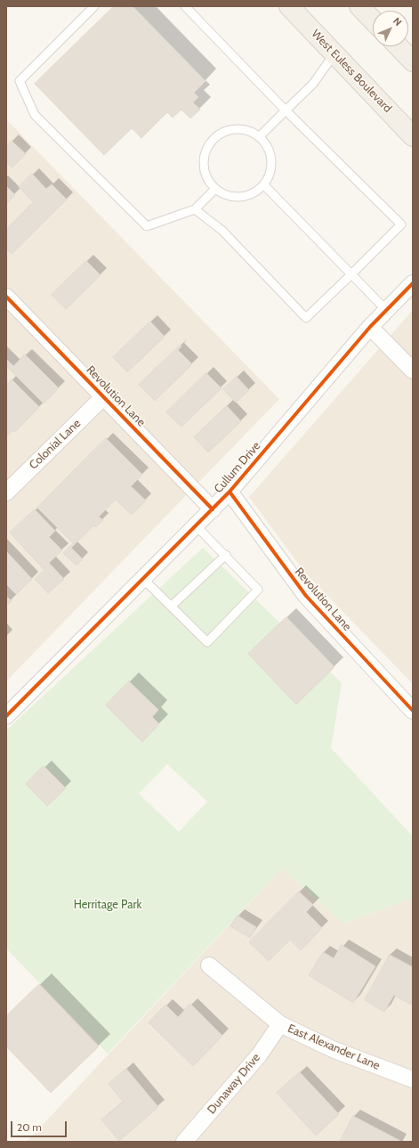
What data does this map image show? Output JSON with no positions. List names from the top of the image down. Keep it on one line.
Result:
{"streets":{"main road":["West Euless Boulevard"],"street":["Revolution Lane","Colonial Lane","Cullum Drive","East Alexander Lane","Dunaway Drive"]},"crossings":[["Revolution Lane","Colonial Lane"],["Revolution Lane","Cullum Drive"],["East Alexander Lane","Dunaway Drive"]],"parks":["Herritage Park"],"scale_bar":"20 m","north":"top right"}
